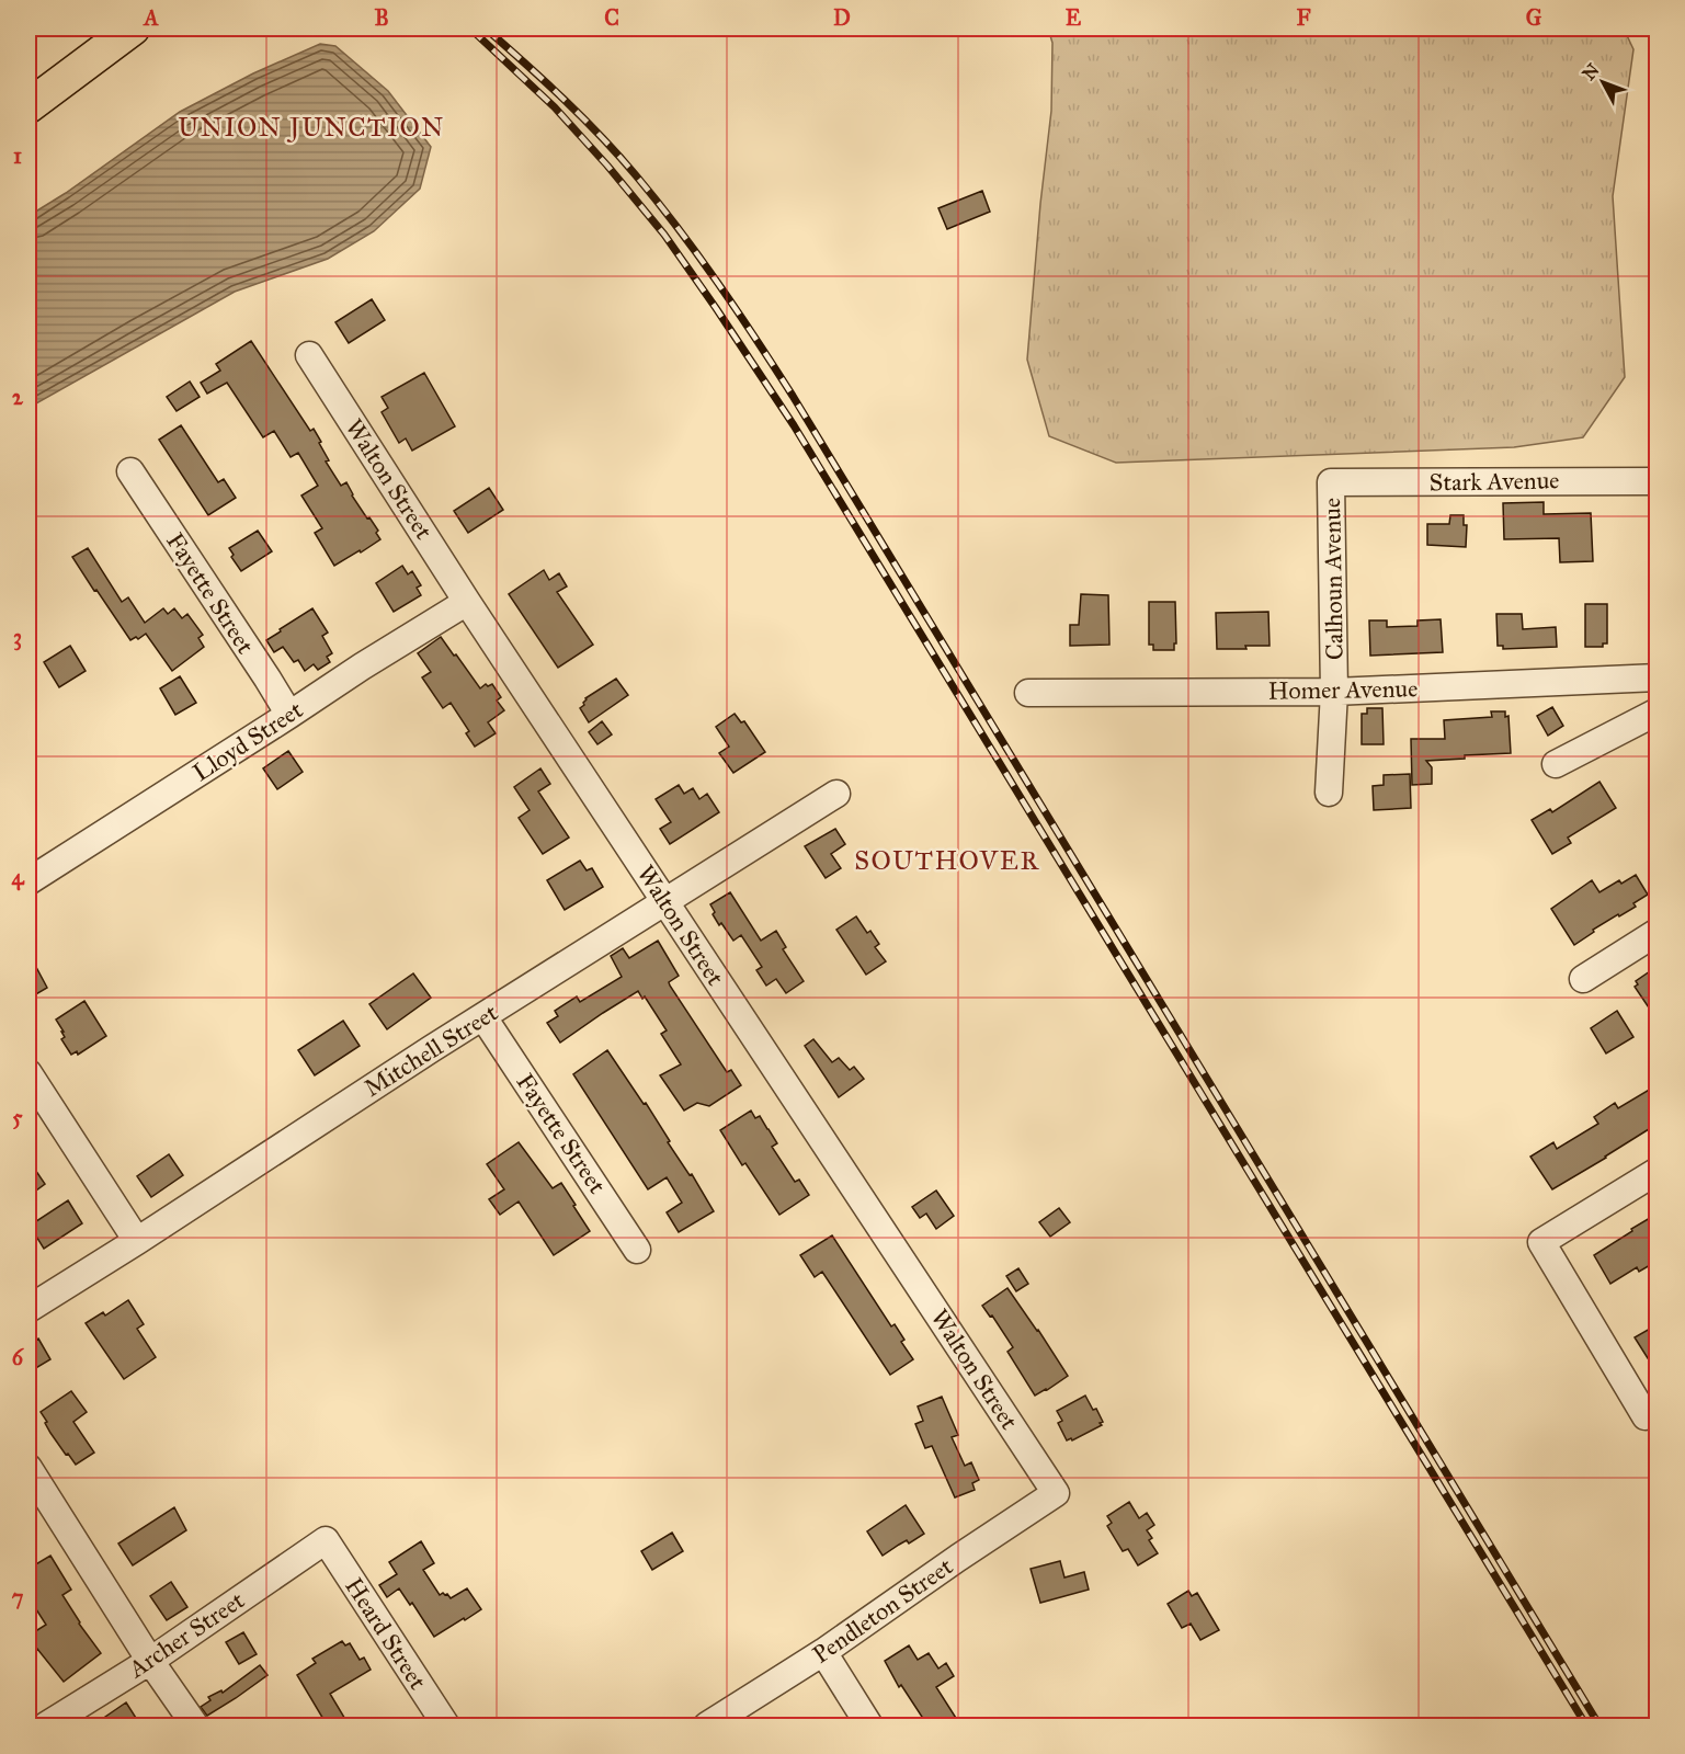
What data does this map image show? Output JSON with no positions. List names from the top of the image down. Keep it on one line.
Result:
{"streets":{"street":["Walton Street","Stark Avenue","Calhoun Avenue","Fayette Street","Homer Avenue","Lloyd Street","Mitchell Street","Pendleton Street","Heard Street","Archer Street"]},"crossings":[["Walton Street","Lloyd Street"],["Walton Street","Mitchell Street"],["Walton Street","Pendleton Street"],["Stark Avenue","Calhoun Avenue"],["Calhoun Avenue","Homer Avenue"],["Fayette Street","Lloyd Street"],["Fayette Street","Mitchell Street"],["Heard Street","Archer Street"]],"districts":["UNION JUNCTION","SOUTHOVER"],"north":"top left","grid":{"columns":["A","B","C","D","E","F","G"],"rows":["1","2","3","4","5","6","7"]}}
